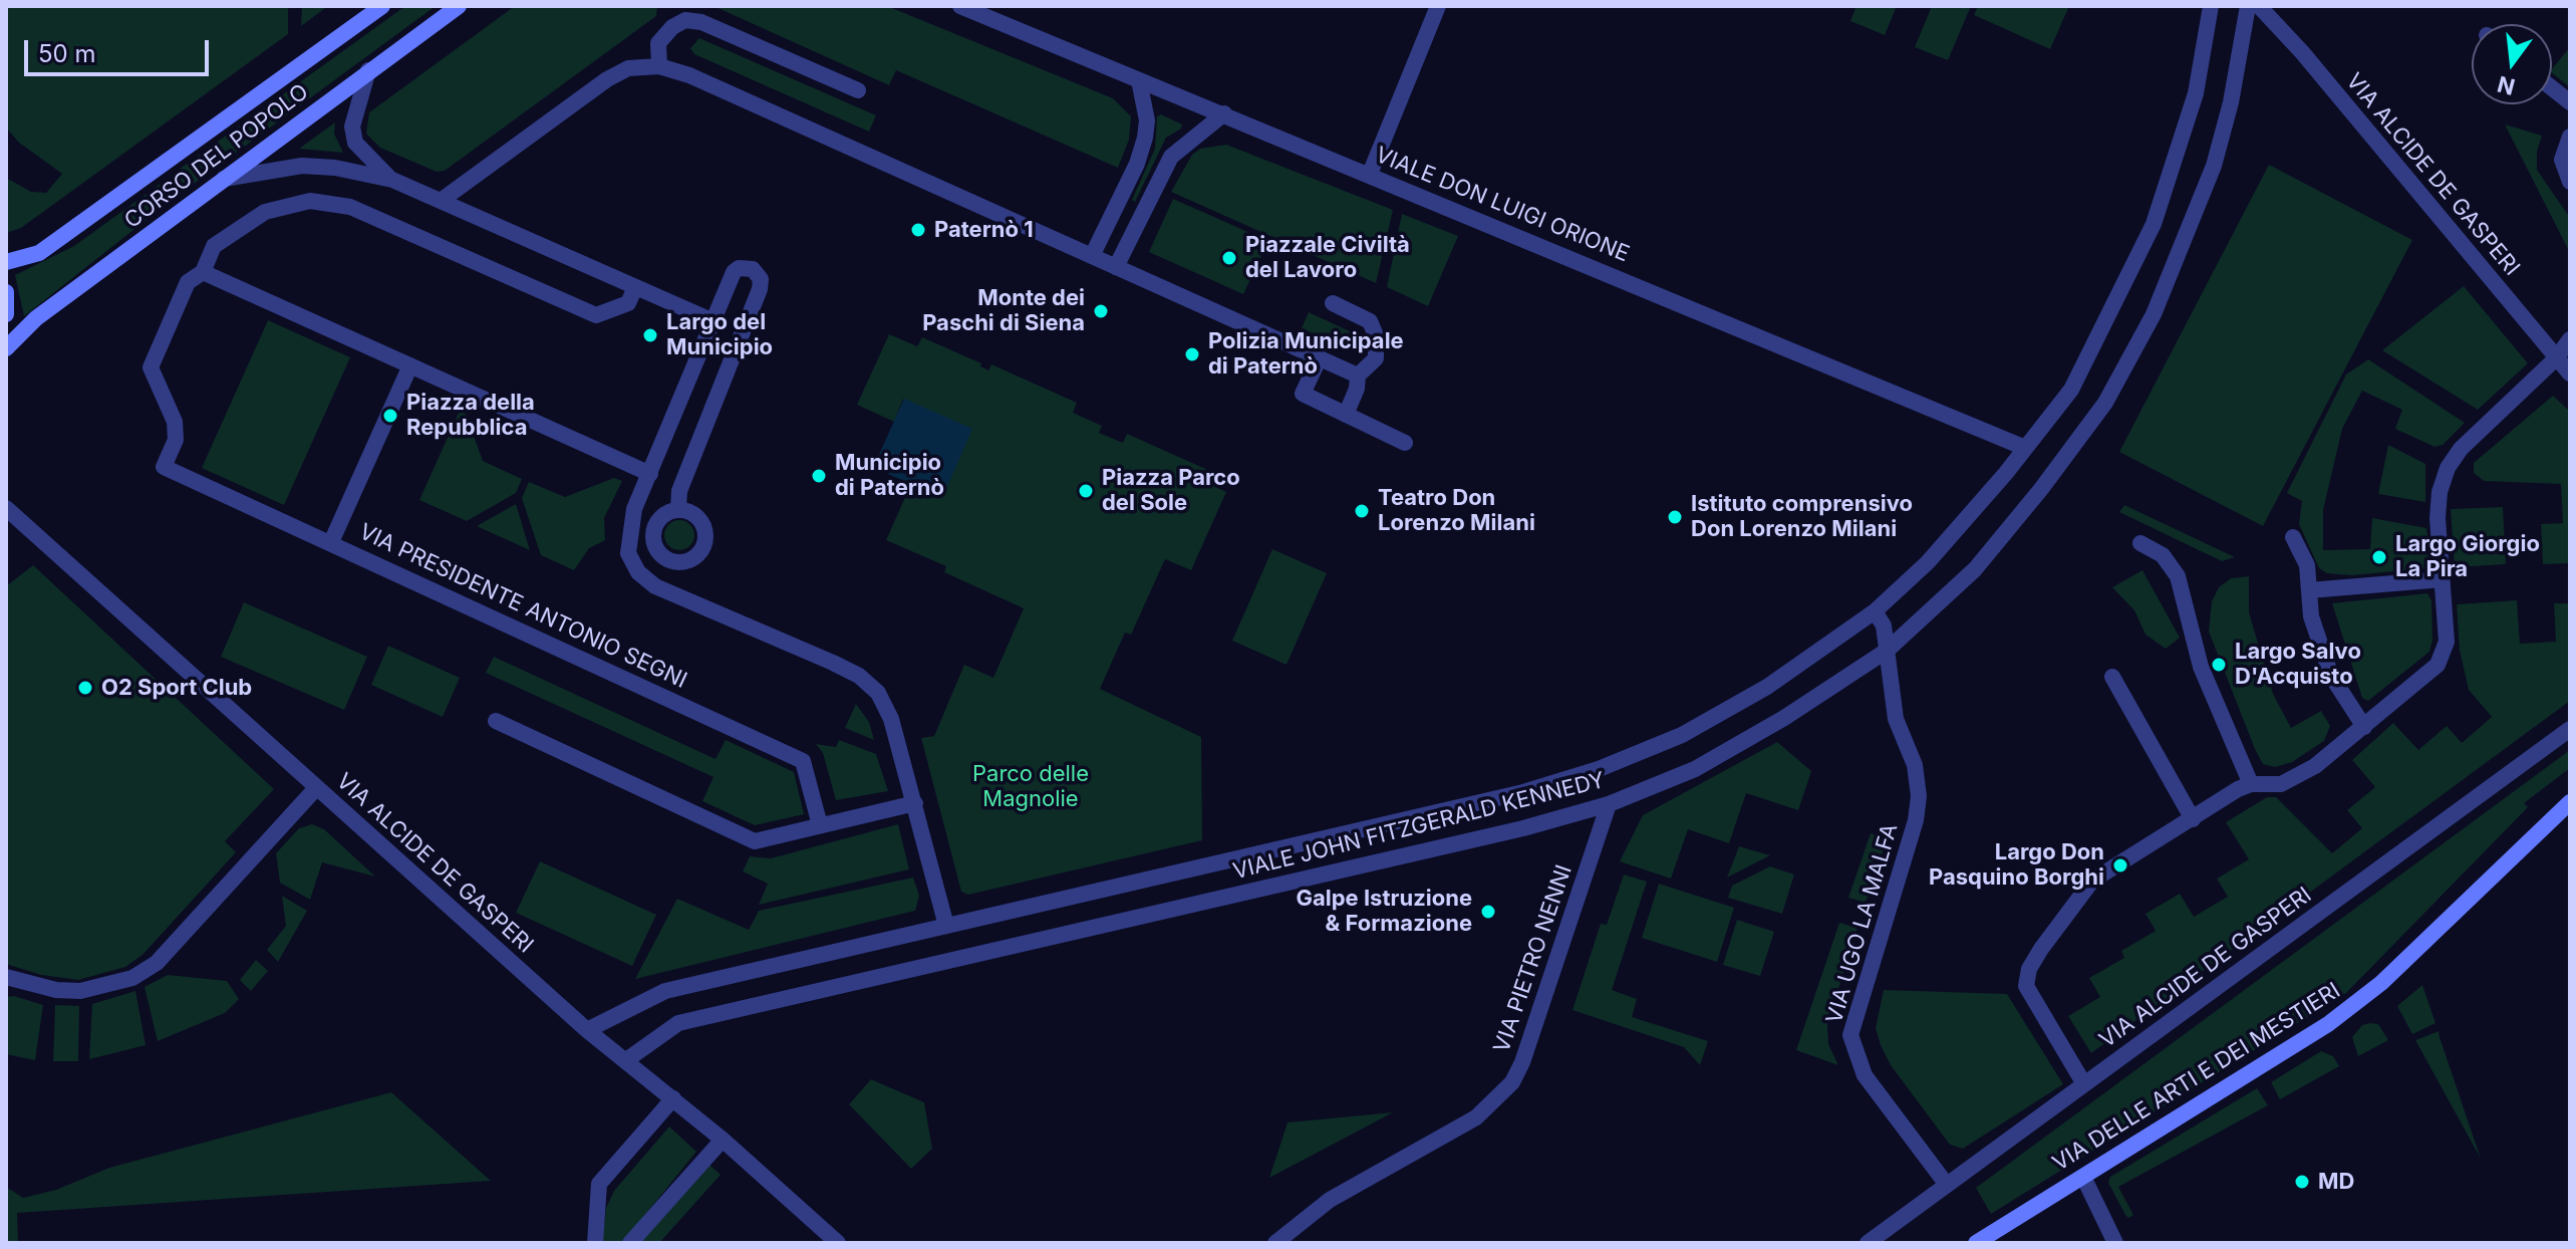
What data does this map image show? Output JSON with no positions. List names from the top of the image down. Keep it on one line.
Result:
{"streets":{"street":["CORSO DEL POPOLO","VIA ALCIDE DE GASPERI","VIALE DON LUIGI ORIONE","VIA PRESIDENTE ANTONIO SEGNI","VIALE JOHN FITZGERALD KENNEDY","VIA UGO LA MALFA","VIA PIETRO NENNI","VIA DELLE ARTI E DEI MESTIERI"]},"crossings":[["VIA ALCIDE DE GASPERI","VIALE JOHN FITZGERALD KENNEDY"],["VIA ALCIDE DE GASPERI","VIA UGO LA MALFA"],["VIALE DON LUIGI ORIONE","VIALE JOHN FITZGERALD KENNEDY"],["VIALE JOHN FITZGERALD KENNEDY","VIA UGO LA MALFA"],["VIALE JOHN FITZGERALD KENNEDY","VIA PIETRO NENNI"]],"parks":["Parco delle Magnolie"],"places":["Paternò 1","Piazzale Civiltà del Lavoro","Monte dei Paschi di Siena","Largo del Municipio","Polizia Municipale di Paternò","Piazza della Repubblica","Municipio di Paternò","Piazza Parco del Sole","Teatro Don Lorenzo Milani","Istituto comprensivo Don Lorenzo Milani","Largo Giorgio La Pira","Largo Salvo D'Acquisto","O2 Sport Club","Largo Don Pasquino Borghi","Galpe Istruzione & Formazione","MD"],"scale_bar":"50 m","north":"bottom"}
